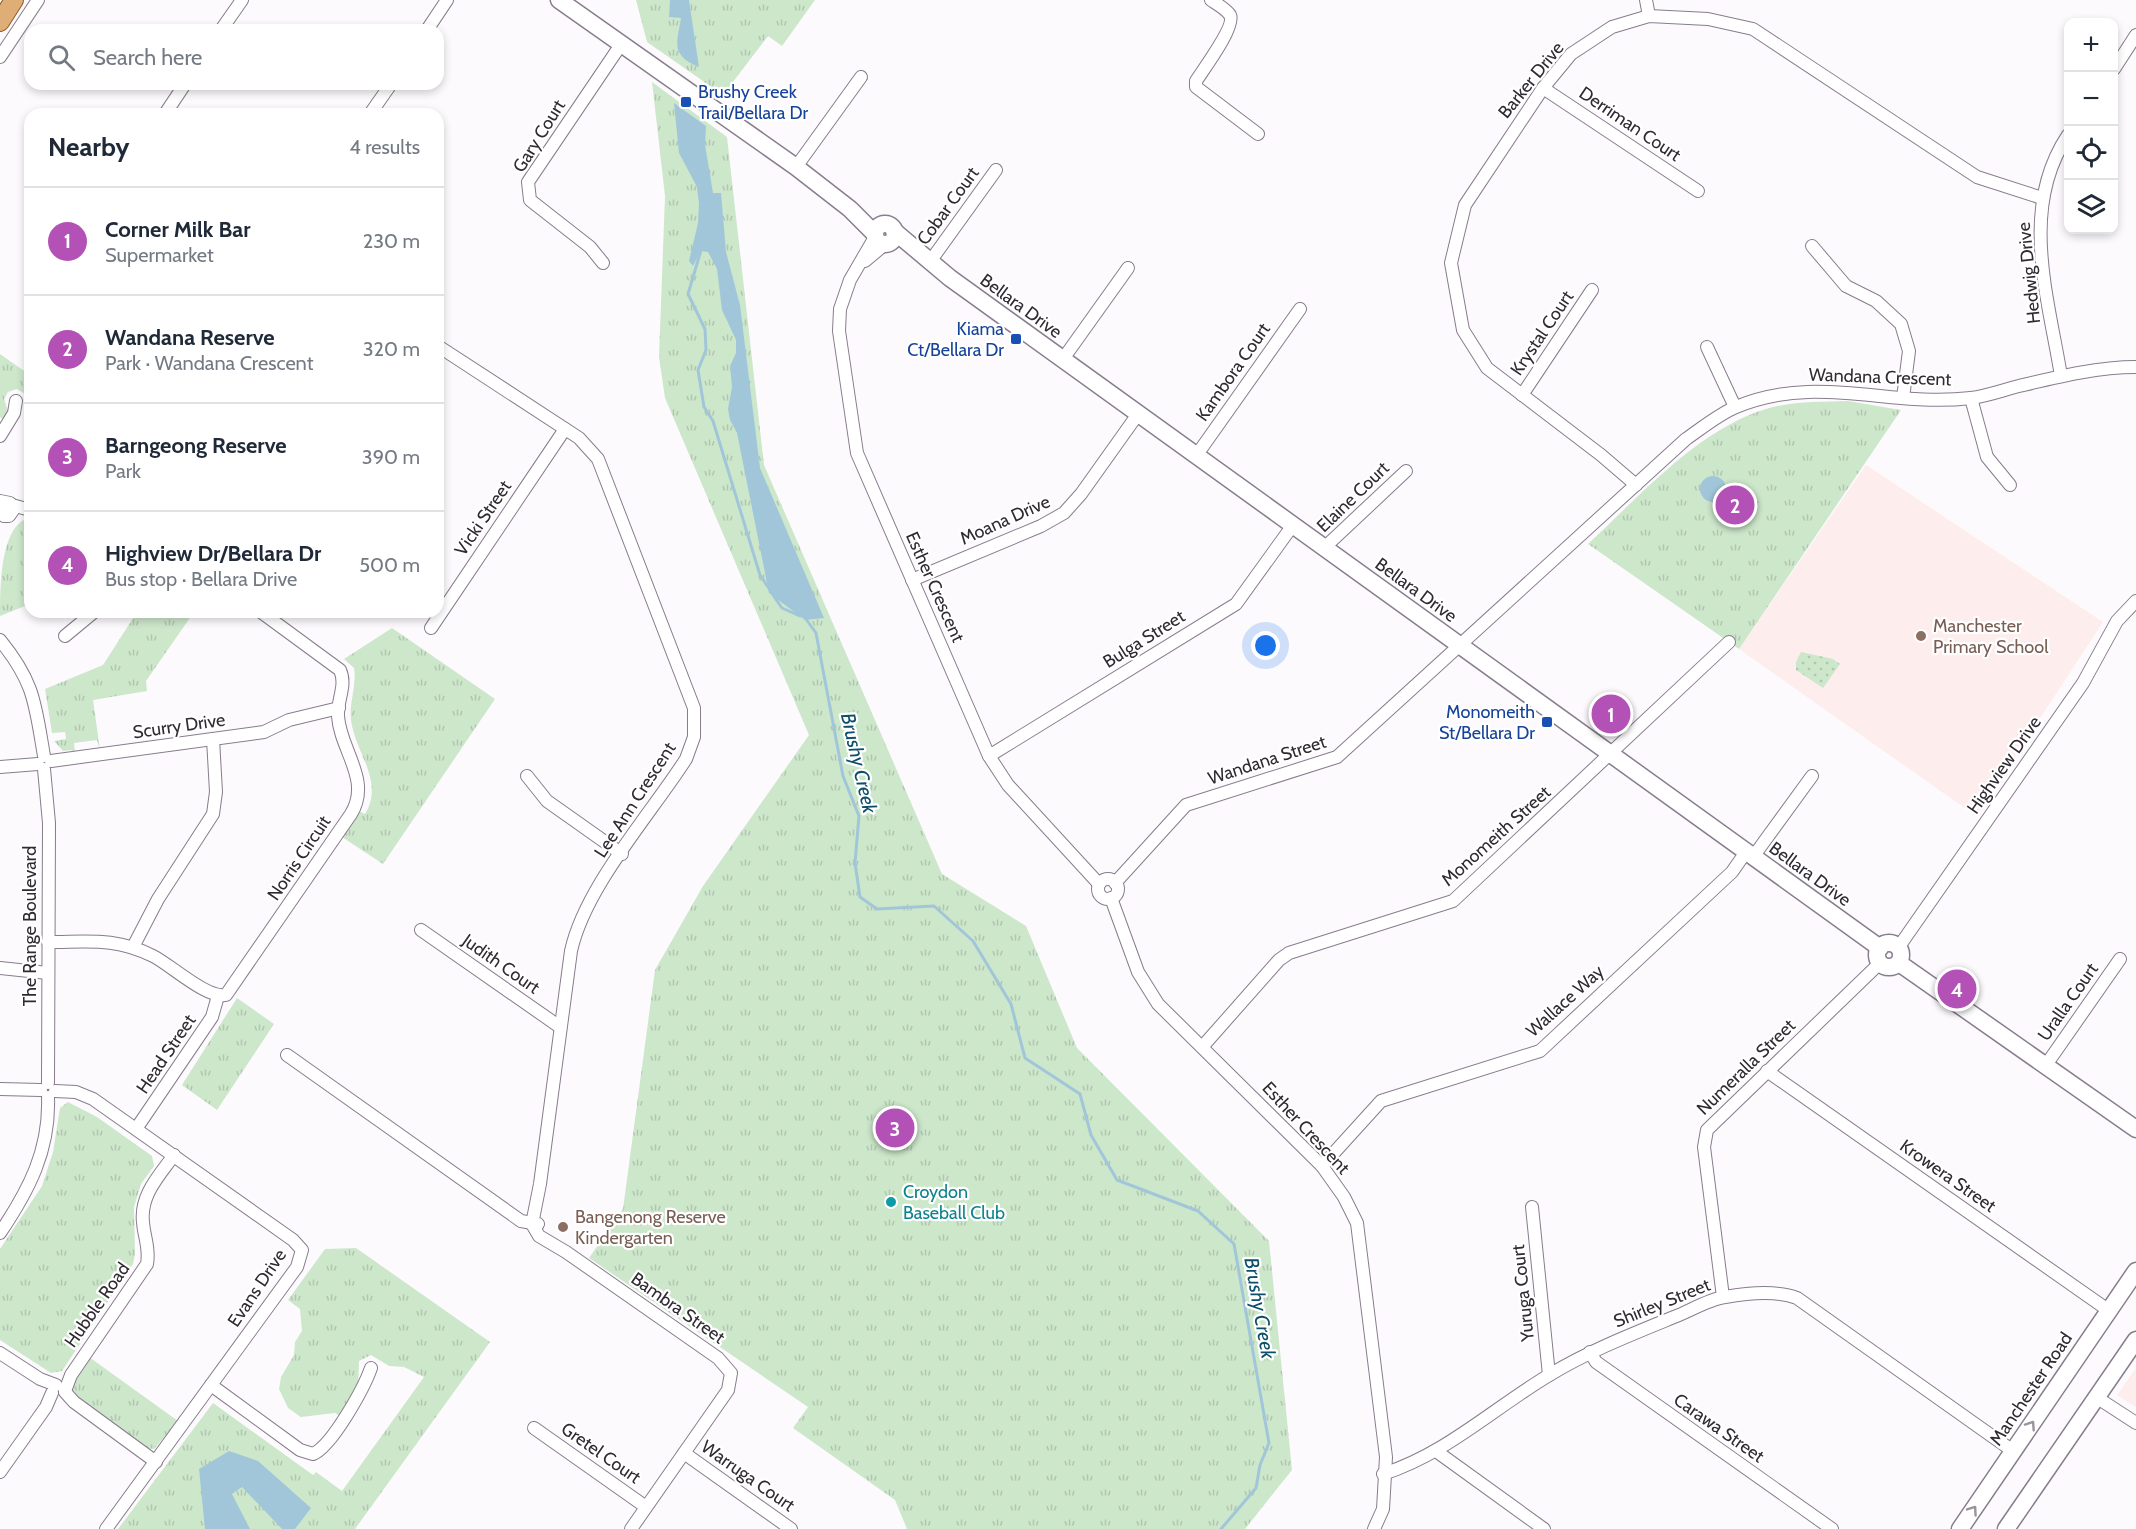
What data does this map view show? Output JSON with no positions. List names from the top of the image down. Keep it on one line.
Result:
{"streets":{"main road":["Bellara Drive","Manchester Road"],"street":["Barker Drive","Derriman Court","Gary Court","Cobar Court","Hedwig Drive","Krystal Court","Kambora Court","Wandana Crescent","Elaine Court","Vicki Street","Moana Drive","Esther Crescent","Bulga Street","Scurry Drive","Wandana Street","Highview Drive","Lee Ann Crescent","Monomeith Street","Norris Circuit","The Range Boulevard","Judith Court","Wallace Way","Uralla Court","Head Street","Numeralla Street","Krowera Street","Evans Drive","Yuruga Court","Shirley Street","Hubble Road","Bambra Street","Carawa Street","Gretel Court","Warruga Court"]},"crossings":[["Barker Drive","Derriman Court"],["Barker Drive","Hedwig Drive"],["Barker Drive","Krystal Court"],["Barker Drive","Wandana Crescent"],["Gary Court","Bellara Drive"],["Cobar Court","Bellara Drive"],["Hedwig Drive","Wandana Crescent"],["Bellara Drive","Kambora Court"],["Bellara Drive","Wandana Crescent"],["Bellara Drive","Elaine Court"],["Bellara Drive","Moana Drive"],["Bellara Drive","Esther Crescent"],["Bellara Drive","Bulga Street"],["Bellara Drive","Wandana Street"],["Bellara Drive","Monomeith Street"],["Bellara Drive","Wallace Way"],["Bellara Drive","Numeralla Street"],["Wandana Crescent","Wandana Street"],["Vicki Street","Lee Ann Crescent"],["Moana Drive","Esther Crescent"],["Esther Crescent","Bulga Street"],["Esther Crescent","Wandana Street"],["Esther Crescent","Monomeith Street"],["Esther Crescent","Wallace Way"],["Esther Crescent","Shirley Street"],["Scurry Drive","Norris Circuit"],["Scurry Drive","The Range Boulevard"],["Lee Ann Crescent","Judith Court"],["Lee Ann Crescent","Bambra Street"],["Norris Circuit","Head Street"],["The Range Boulevard","Evans Drive"],["Head Street","Evans Drive"],["Numeralla Street","Krowera Street"],["Numeralla Street","Shirley Street"],["Krowera Street","Manchester Road"],["Evans Drive","Hubble Road"],["Yuruga Court","Shirley Street"],["Shirley Street","Manchester Road"],["Shirley Street","Carawa Street"],["Bambra Street","Gretel Court"],["Bambra Street","Warruga Court"]],"water":["Brushy Creek"],"places":{"transit":["Brushy Creek Trail/Bellara Dr","Kiama Ct/Bellara Dr","Monomeith St/Bellara Dr"],"other":["Manchester Primary School","Croydon Baseball Club","Bangenong Reserve Kindergarten"]},"page":{"map_buttons":["+","−"],"search":"Search here","heading":["Nearby","4 results"],"list":[{"mark":"1","name":"Corner Milk Bar","note":"Supermarket","value":"230 m"},{"mark":"2","name":"Wandana Reserve","note":"Park · Wandana Crescent","value":"320 m"},{"mark":"3","name":"Barngeong Reserve","note":"Park","value":"390 m"},{"mark":"4","name":"Highview Dr/Bellara Dr","note":"Bus stop · Bellara Drive","value":"500 m"}],"pins":["2","1","4","3"]}}
